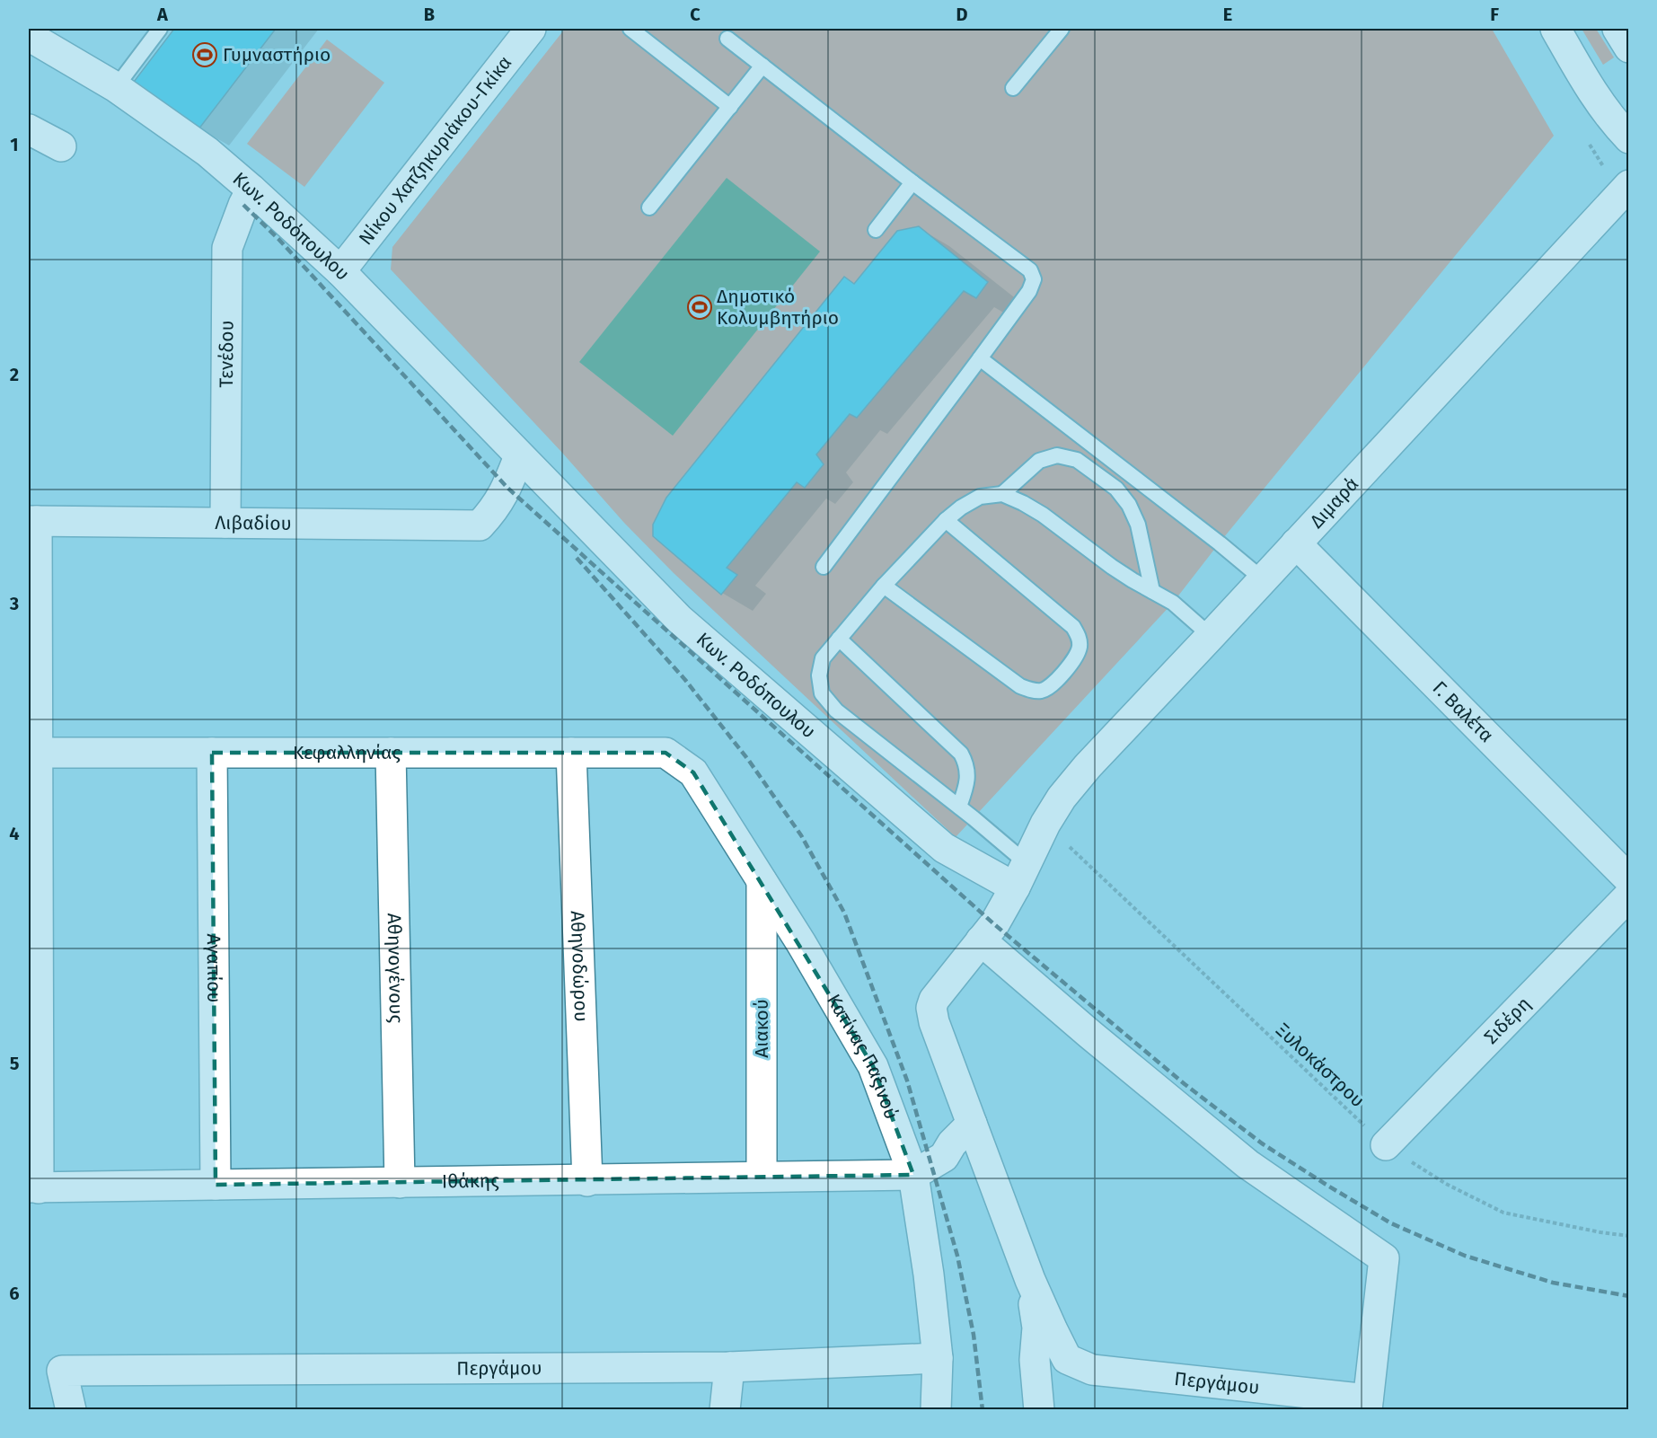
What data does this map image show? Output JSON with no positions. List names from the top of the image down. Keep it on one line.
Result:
{"streets":{"street":["Νίκου Χατζηκυριάκου-Γκίκα","Κων. Ροδόπουλου","Τενέδου","Διμαρά","Λιβαδίου","Γ. Βαλέτα","Κεφαλληνίας","Αθηνοδώρου","Αθηνογένους","Αγαπίου","Σιδέρη","Αιακού","Κατίνας Παξινού","Ιθάκης","Περγάμου"],"path":["Ξυλοκάστρου"]},"crossings":[["Νίκου Χατζηκυριάκου-Γκίκα","Κων. Ροδόπουλου"],["Κων. Ροδόπουλου","Τενέδου"],["Κων. Ροδόπουλου","Διμαρά"],["Κων. Ροδόπουλου","Λιβαδίου"],["Τενέδου","Λιβαδίου"],["Διμαρά","Γ. Βαλέτα"],["Διμαρά","Ξυλοκάστρου"],["Κεφαλληνίας","Αθηνοδώρου"],["Κεφαλληνίας","Αθηνογένους"],["Κεφαλληνίας","Αγαπίου"],["Κεφαλληνίας","Κατίνας Παξινού"],["Αθηνοδώρου","Ιθάκης"],["Αθηνογένους","Ιθάκης"],["Αγαπίου","Ιθάκης"],["Σιδέρη","Ξυλοκάστρου"],["Αιακού","Κατίνας Παξινού"],["Αιακού","Ιθάκης"],["Κατίνας Παξινού","Ιθάκης"],["Κατίνας Παξινού","Περγάμου"]],"places":{"sports":["Γυμναστήριο","Δημοτικό Κολυμβητήριο"]},"grid":{"columns":["A","B","C","D","E","F"],"rows":["1","2","3","4","5","6"]}}
